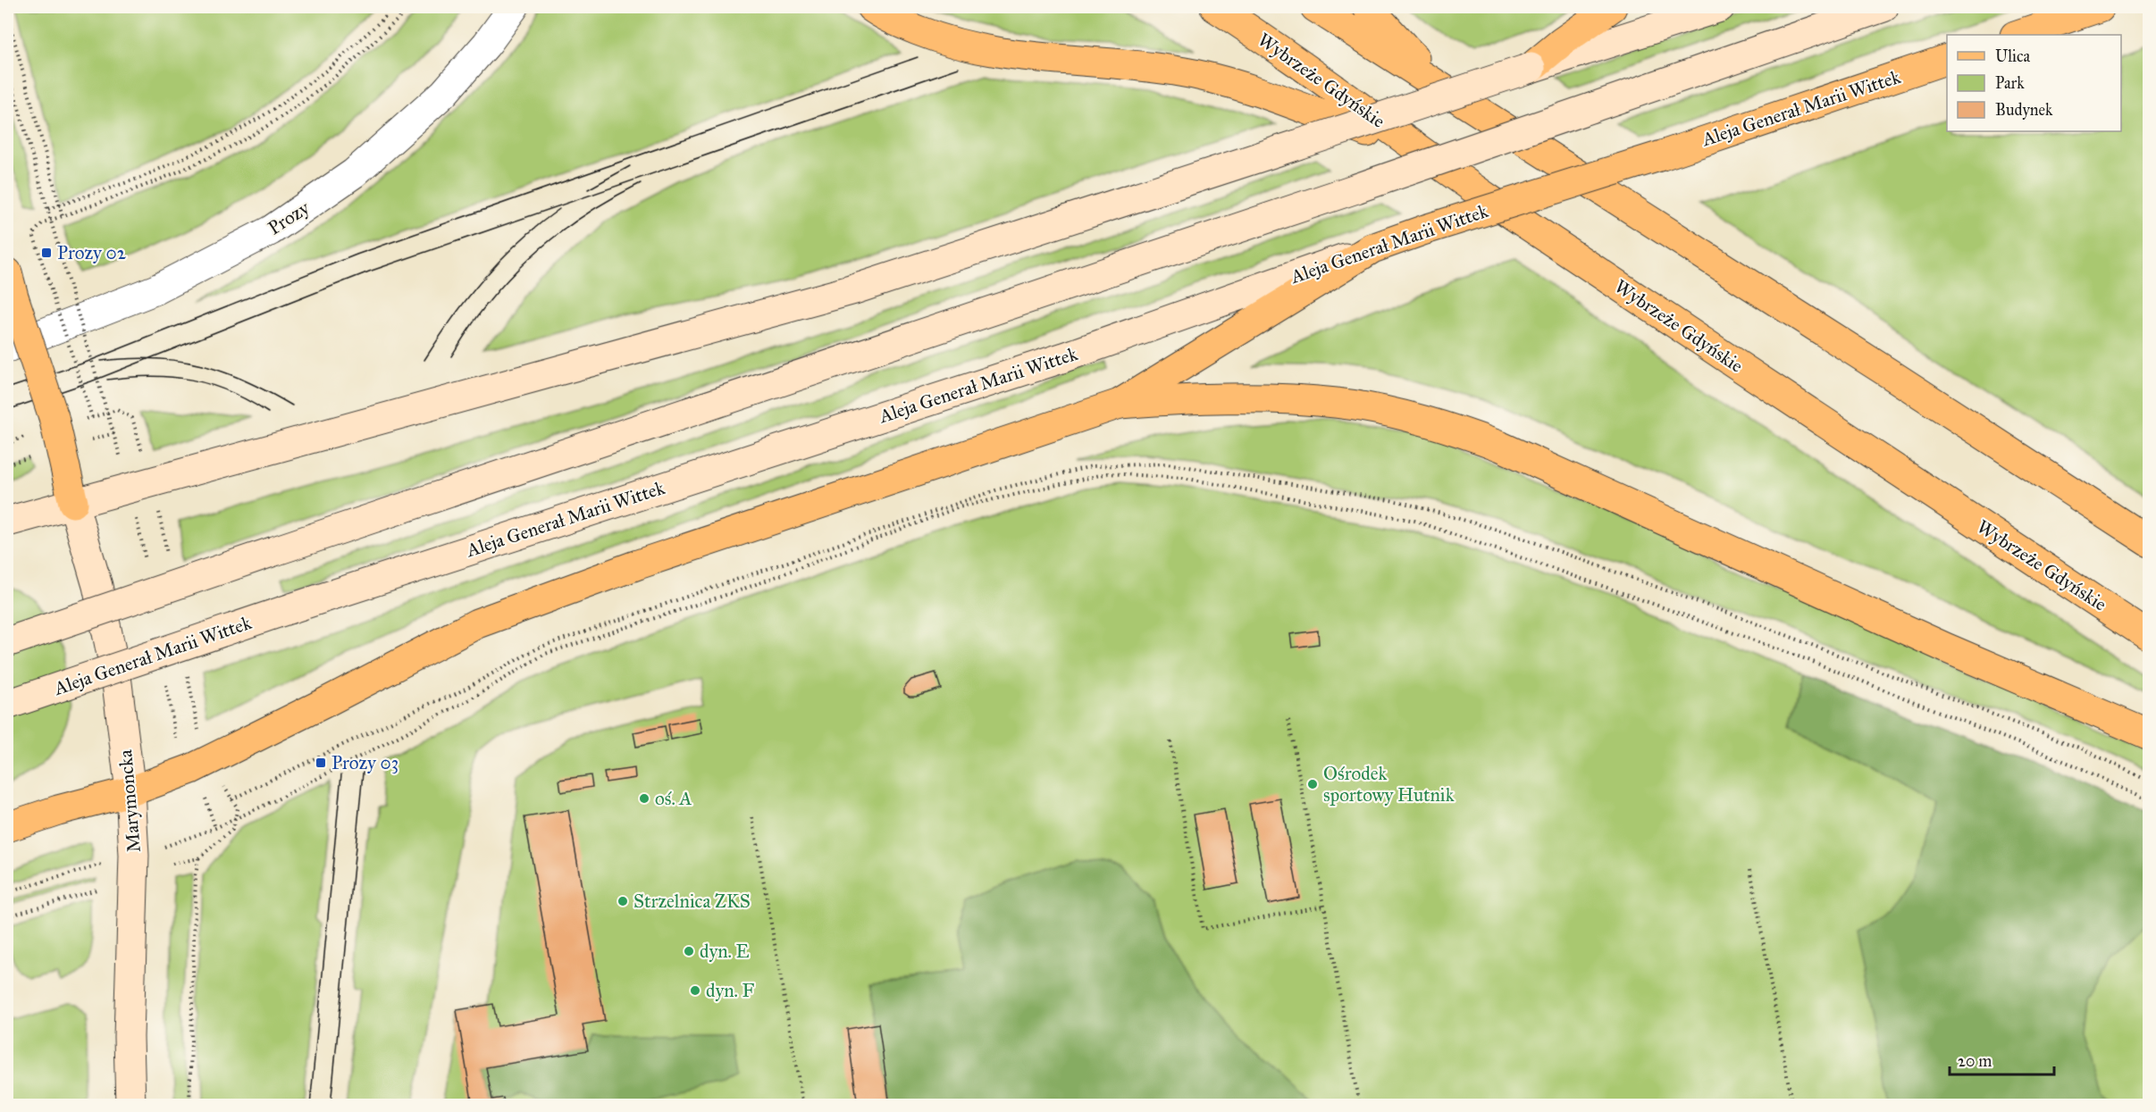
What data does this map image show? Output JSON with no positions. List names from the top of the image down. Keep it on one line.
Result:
{"streets":{"main road":["Wybrzeże Gdyńskie","Aleja Generał Marii Wittek","Marymoncka"],"street":["Prozy"]},"places":{"transit":["Prozy 02","Prozy 03"],"other":["Ośrodek sportowy Hutnik","oś. A","Strzelnica ZKS","dyn. E","dyn. F"]},"legend":["Ulica","Park","Budynek"],"scale_bar":"20 m"}
